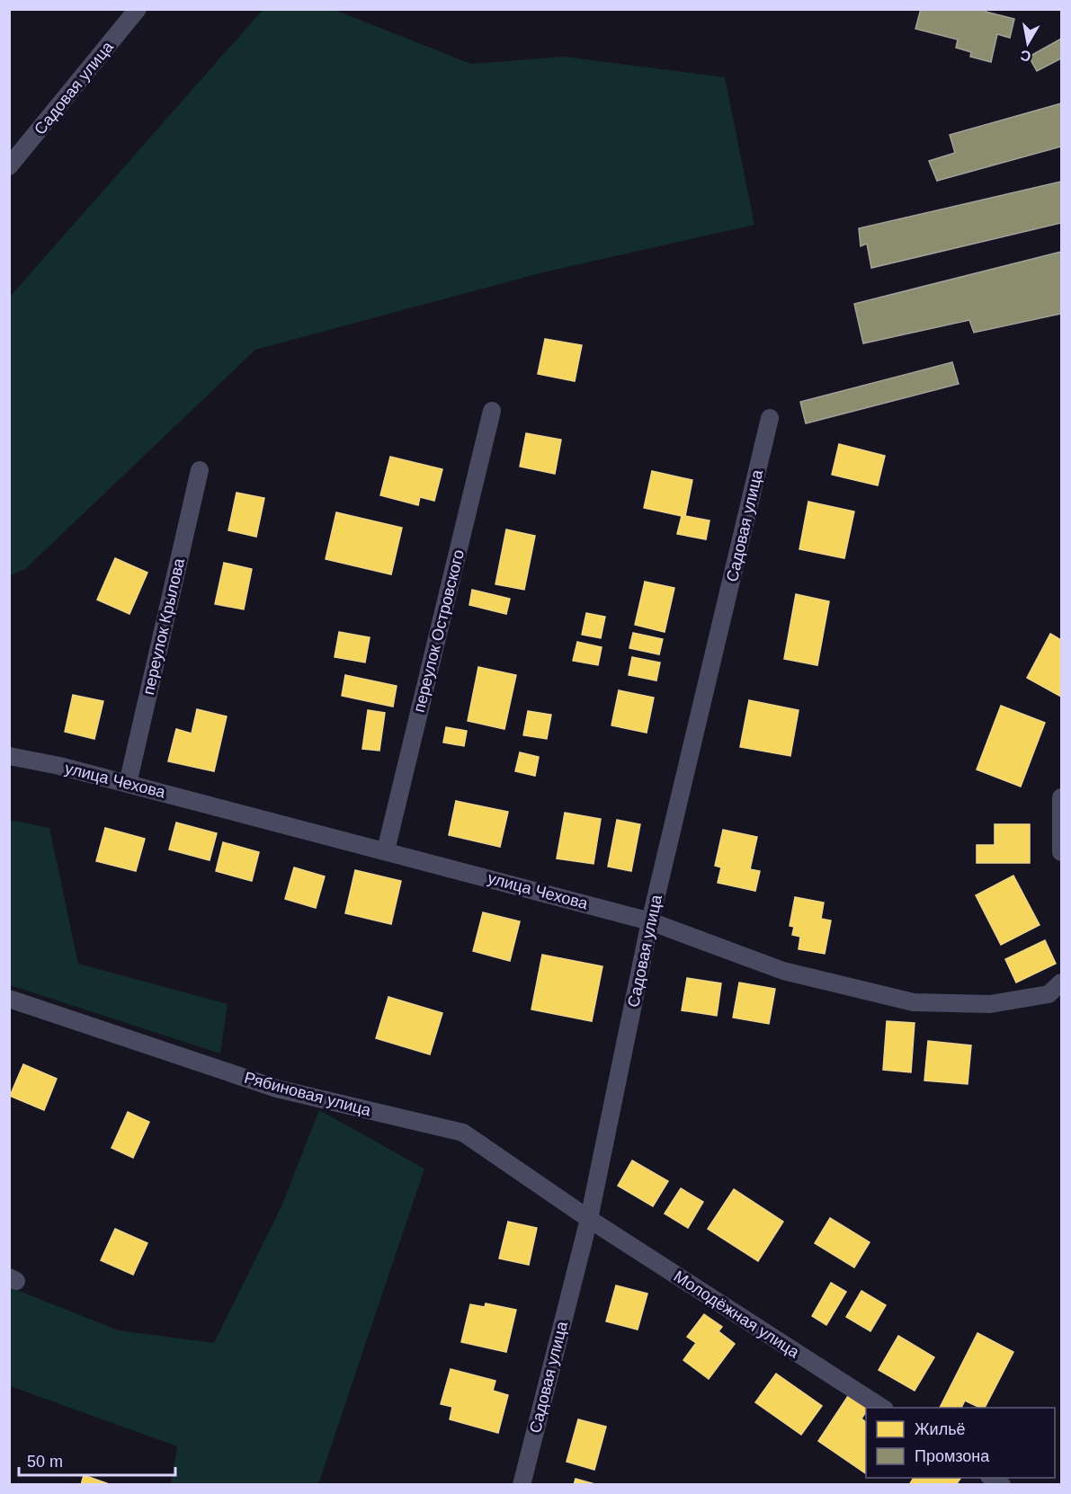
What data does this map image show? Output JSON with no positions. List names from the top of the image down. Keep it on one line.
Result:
{"streets":{"street":["Садовая улица","переулок Крылова","переулок Островского","улица Чехова","Рябиновая улица","Молодёжная улица"]},"crossings":[["Садовая улица","улица Чехова"],["Садовая улица","Рябиновая улица"],["Садовая улица","Молодёжная улица"],["переулок Крылова","улица Чехова"],["переулок Островского","улица Чехова"],["Рябиновая улица","Молодёжная улица"]],"legend":["Жильё","Промзона"],"scale_bar":"50 m","north":"bottom"}
